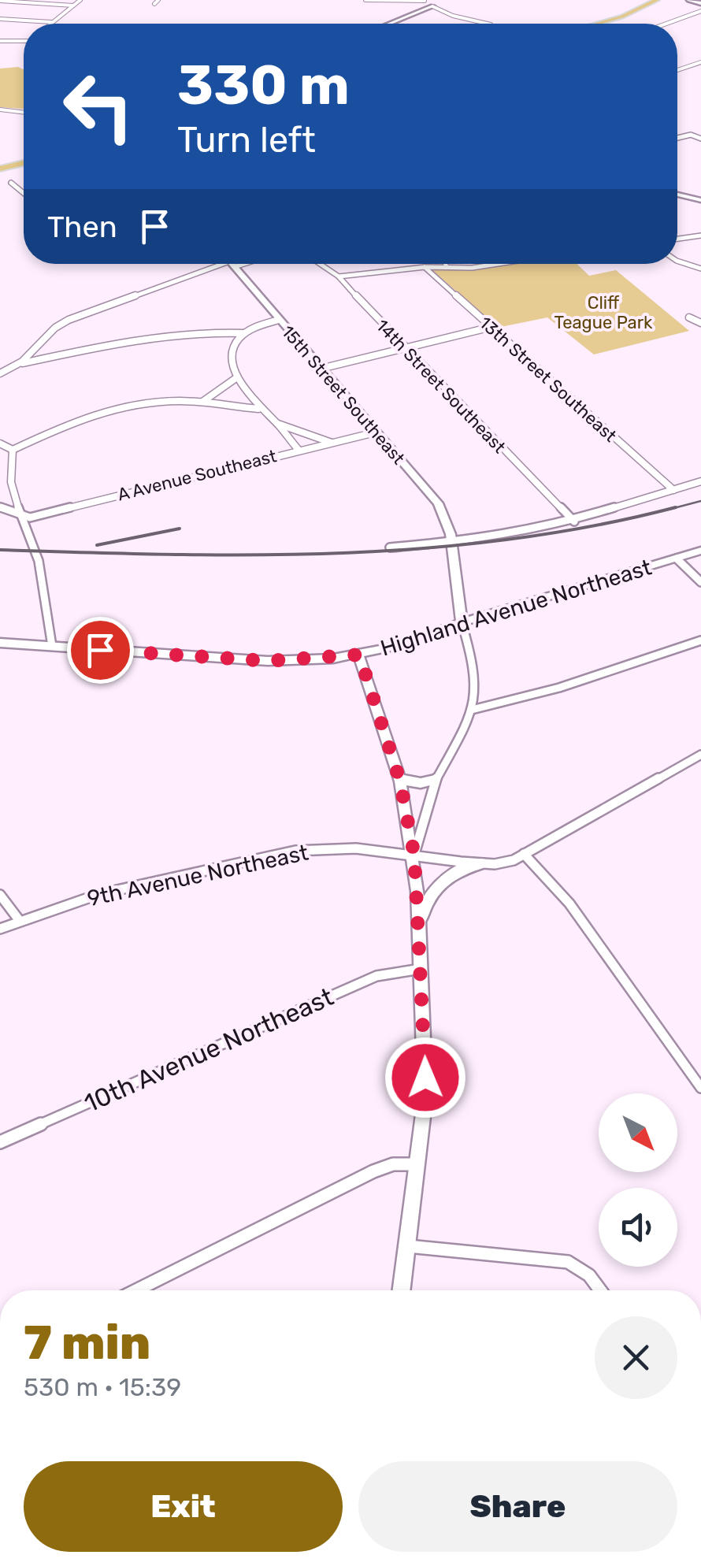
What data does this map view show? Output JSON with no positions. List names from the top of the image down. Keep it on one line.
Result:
{"streets":{"main road":["15th Street Southeast","Highland Avenue Northeast"],"street":["13th Street Southeast","14th Street Southeast","A Avenue Southeast","9th Avenue Northeast","10th Avenue Northeast"]},"crossings":[["15th Street Southeast","A Avenue Southeast"],["15th Street Southeast","Highland Avenue Northeast"]],"parks":["Cliff Teague Park"],"north":"bottom right","page":{"turn":["330 m","Turn left"],"then":"Then","heading":["7 min","530 m · 15:39"],"buttons":["Exit","Share"]}}
